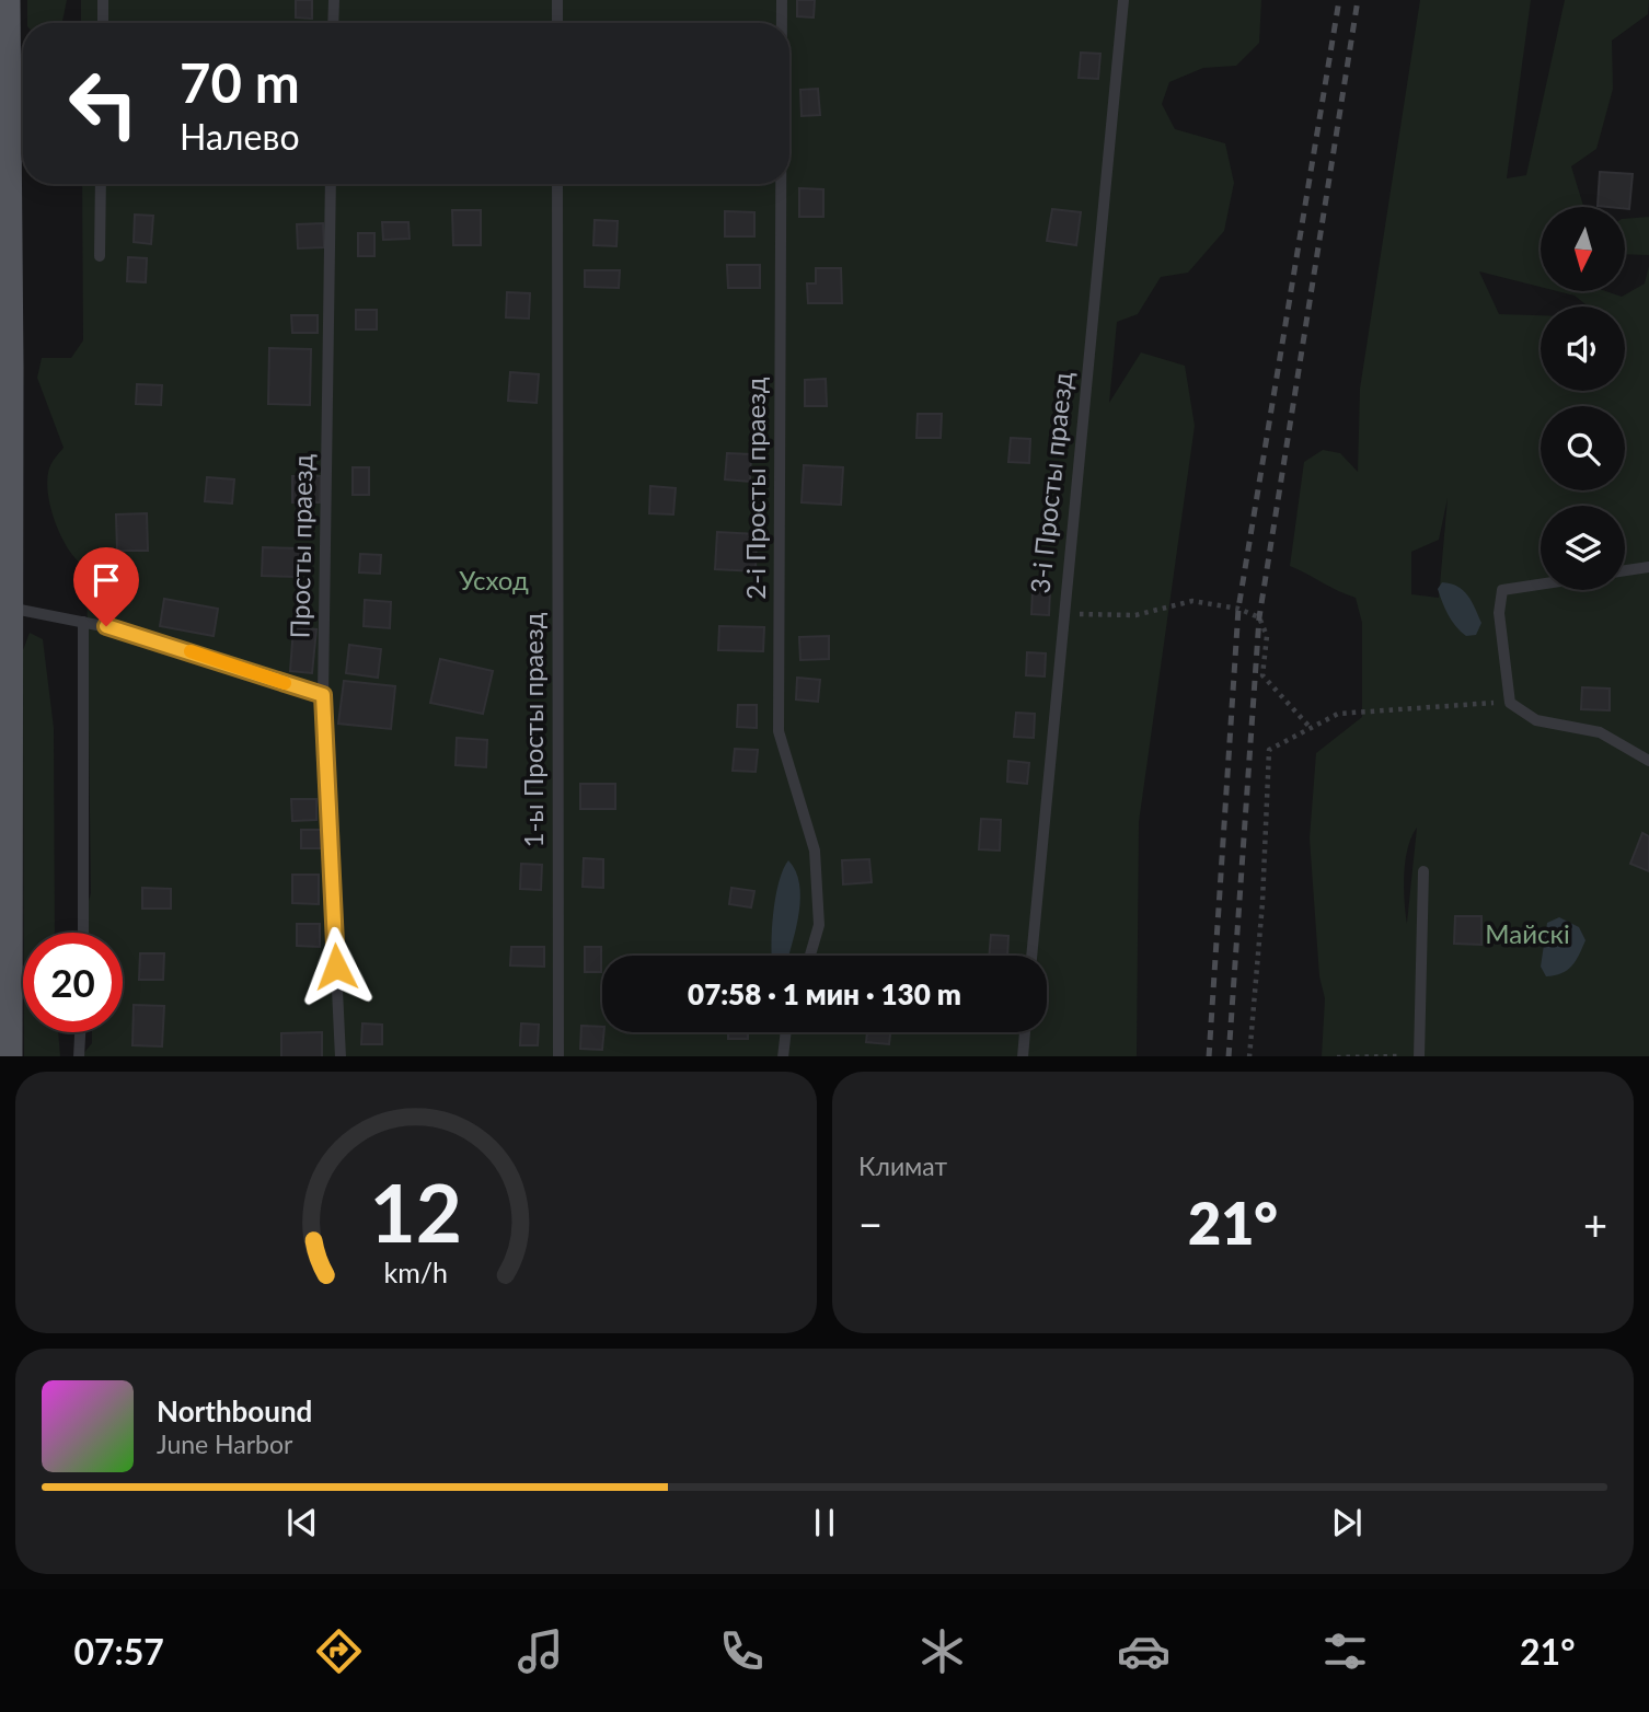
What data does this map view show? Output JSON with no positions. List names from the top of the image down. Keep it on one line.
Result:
{"streets":{"lane":["3-і Просты праезд","2-і Просты праезд","Просты праезд","1-ы Просты праезд"]},"parks":["Усход","Майскі"],"north":"bottom","page":{"turn":["70 m","Налево"],"limit":"20","trip":"07:58 · 1 мин · 130 m","tile":"Климат","heat":["−","21°","+"],"song":["Northbound","June Harbor"],"tabs":["07:57","21°"],"gauge":["12","km/h"]}}
